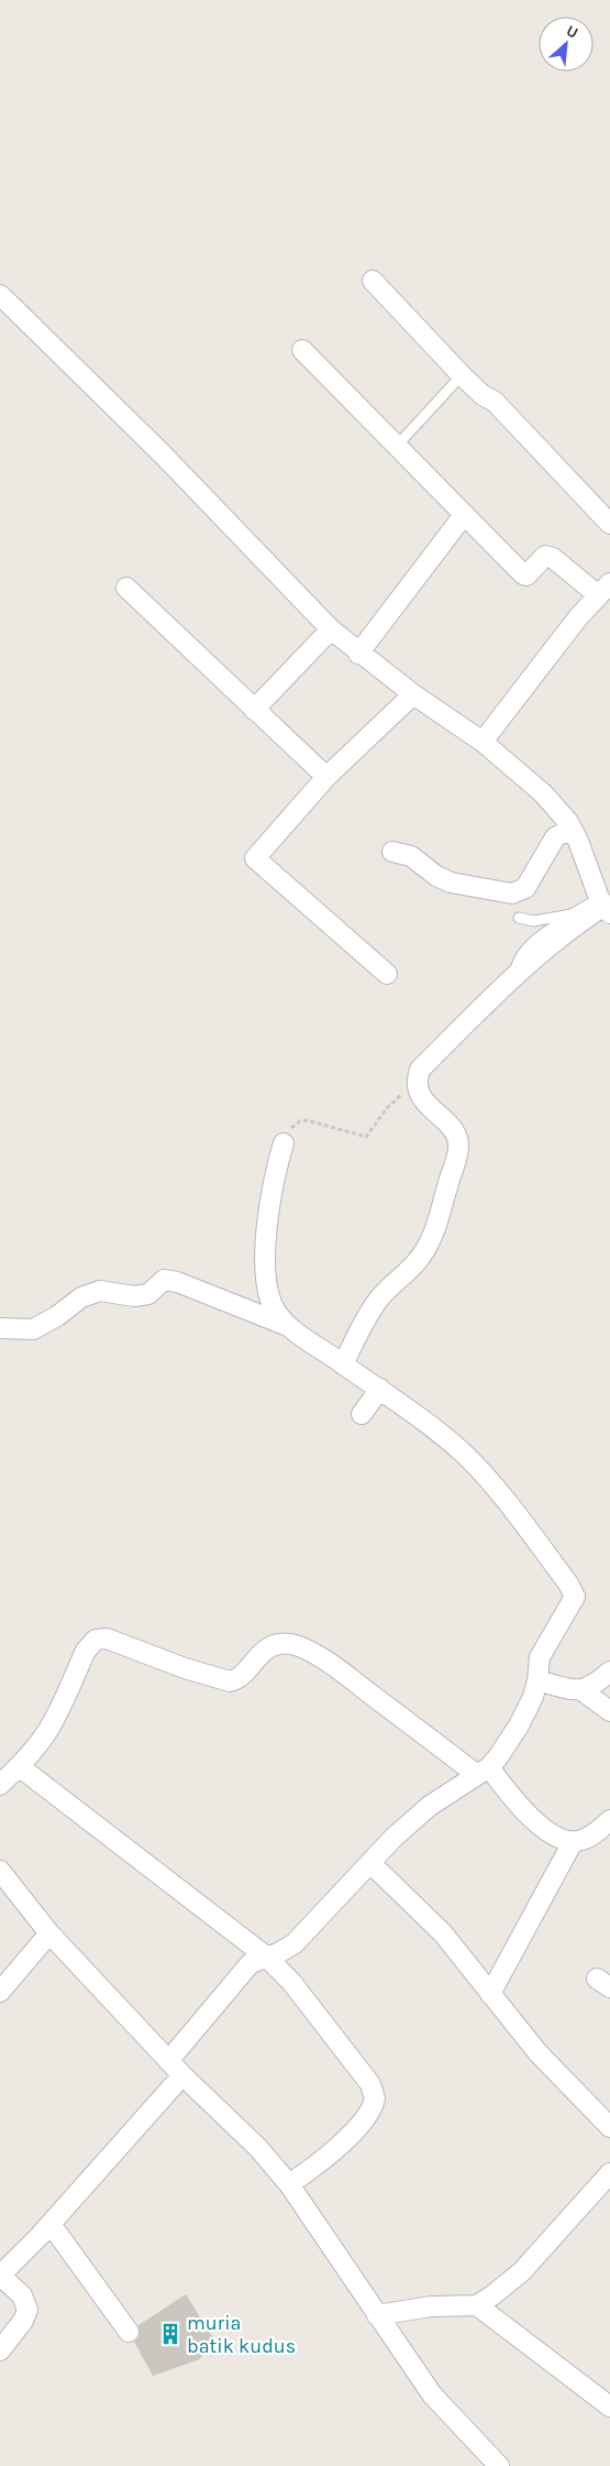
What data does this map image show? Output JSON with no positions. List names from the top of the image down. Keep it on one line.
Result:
{"places":{"building":["muria batik kudus"]},"north":"top right"}
